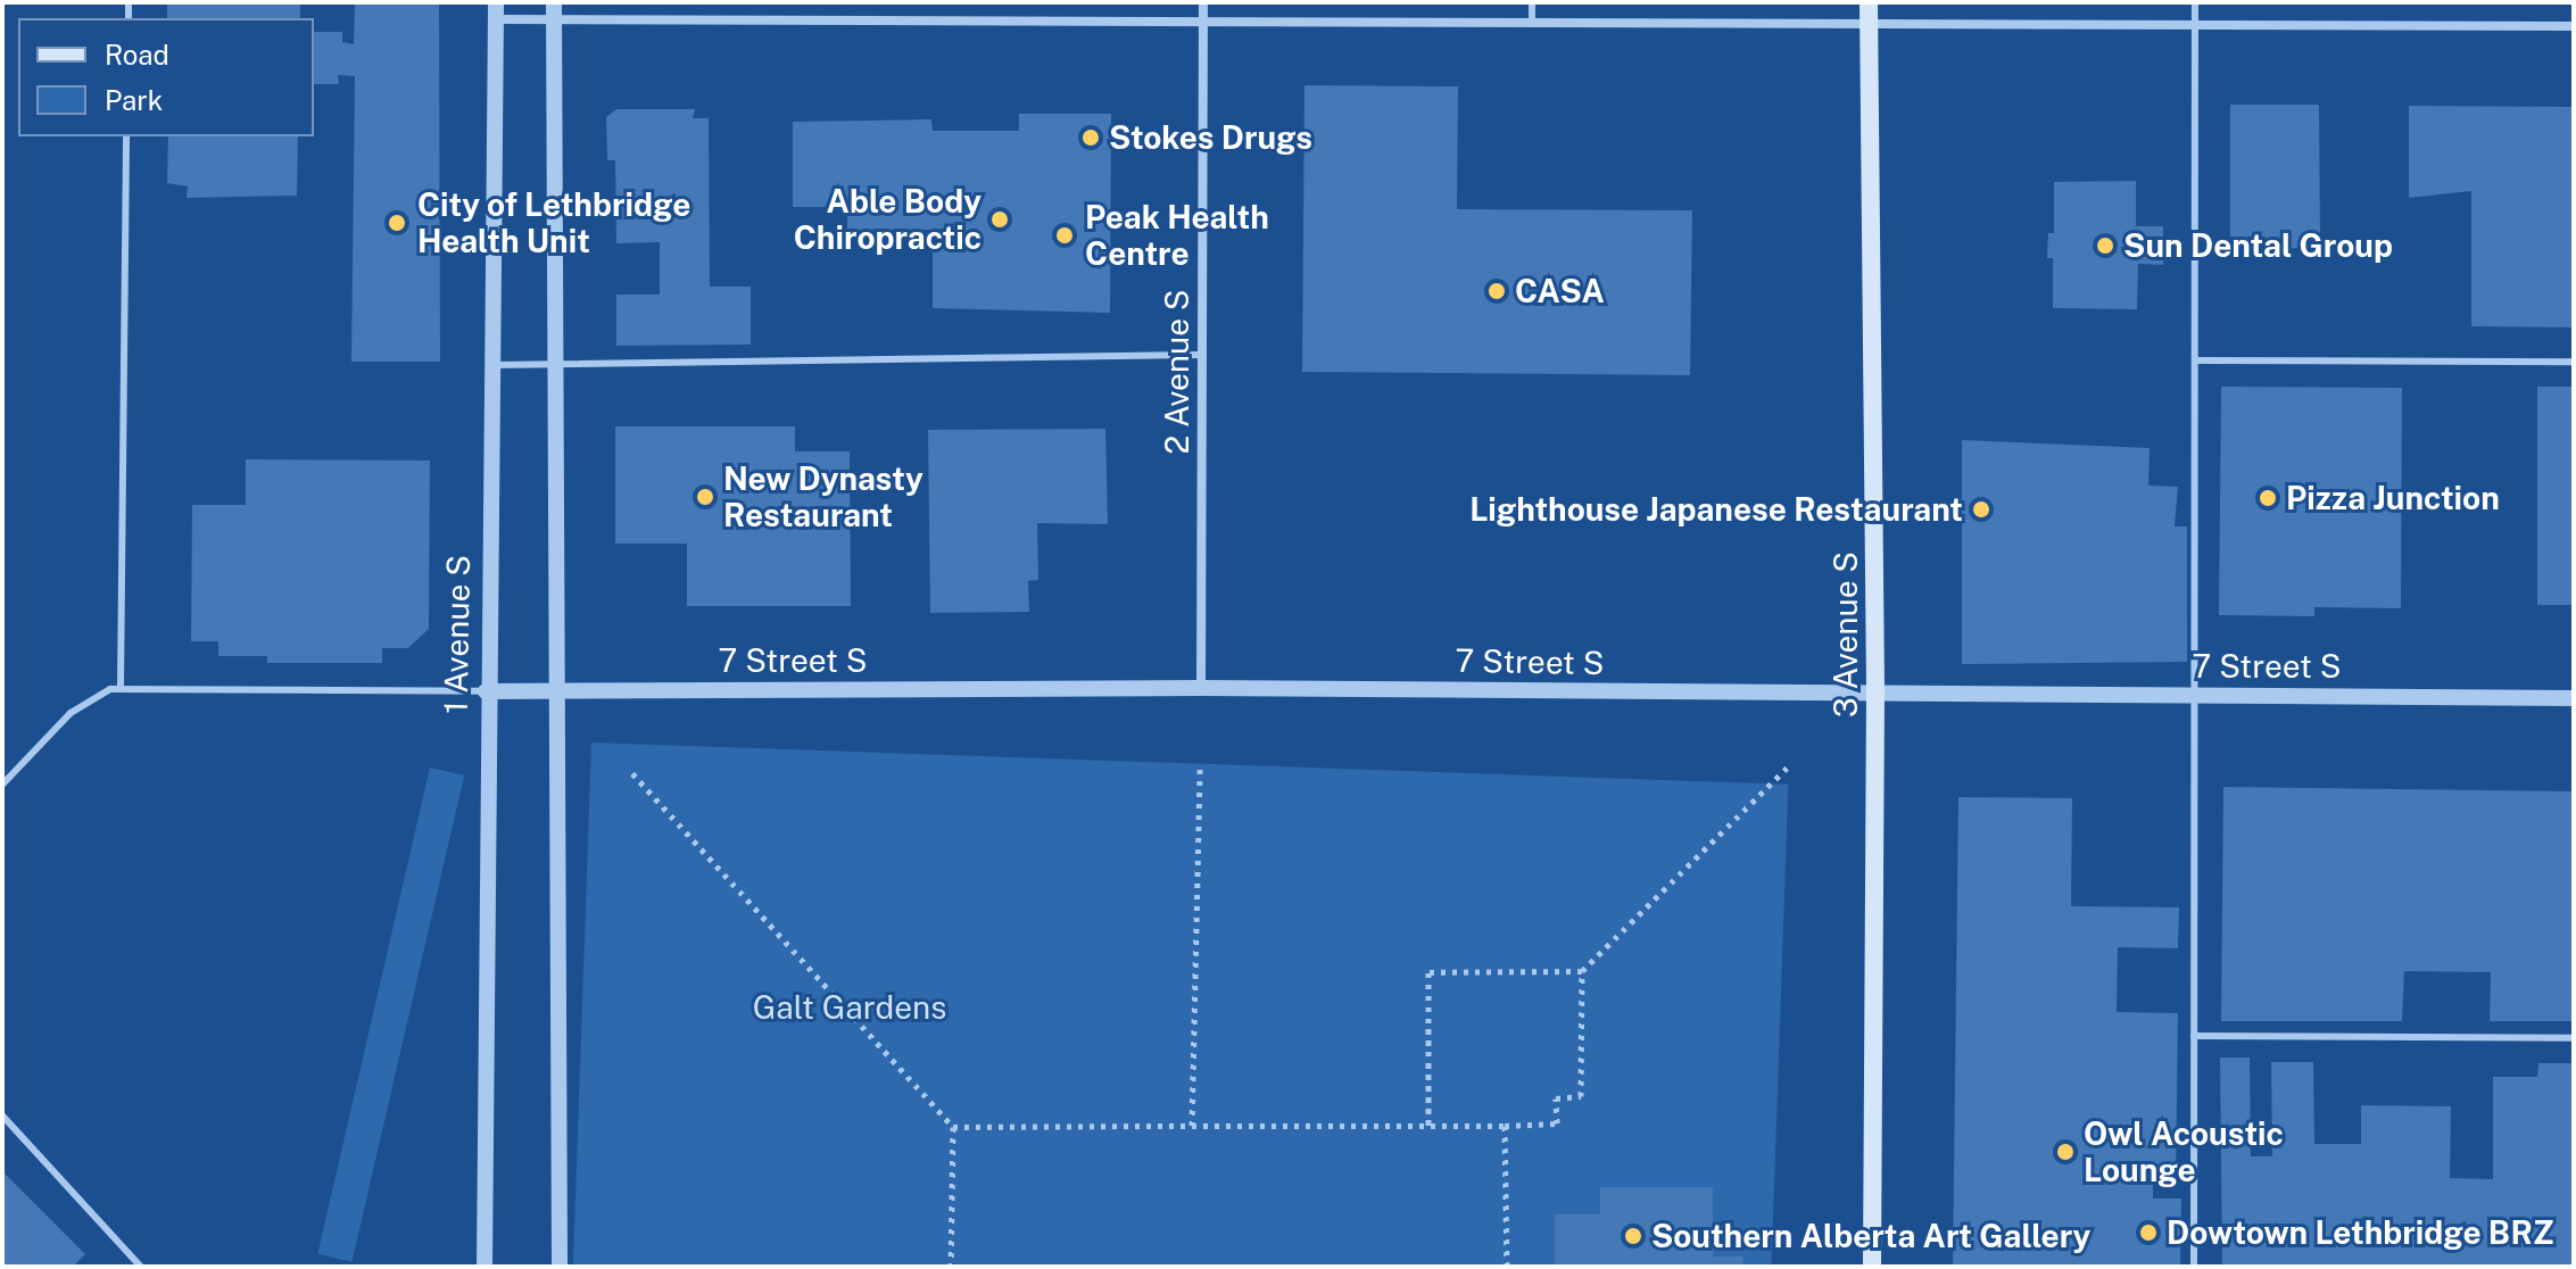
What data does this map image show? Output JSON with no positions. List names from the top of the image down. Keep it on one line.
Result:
{"streets":{"main road":["3 Avenue S"],"street":["2 Avenue S","1 Avenue S","7 Street S"]},"crossings":[["2 Avenue S","7 Street S"],["1 Avenue S","7 Street S"],["3 Avenue S","7 Street S"]],"parks":["Galt Gardens"],"places":["Stokes Drugs","Able Body Chiropractic","City of Lethbridge Health Unit","Peak Health Centre","Sun Dental Group","CASA","New Dynasty Restaurant","Pizza Junction","Lighthouse Japanese Restaurant","Owl Acoustic Lounge","Dowtown Lethbridge BRZ","Southern Alberta Art Gallery"],"legend":["Road","Park"]}
